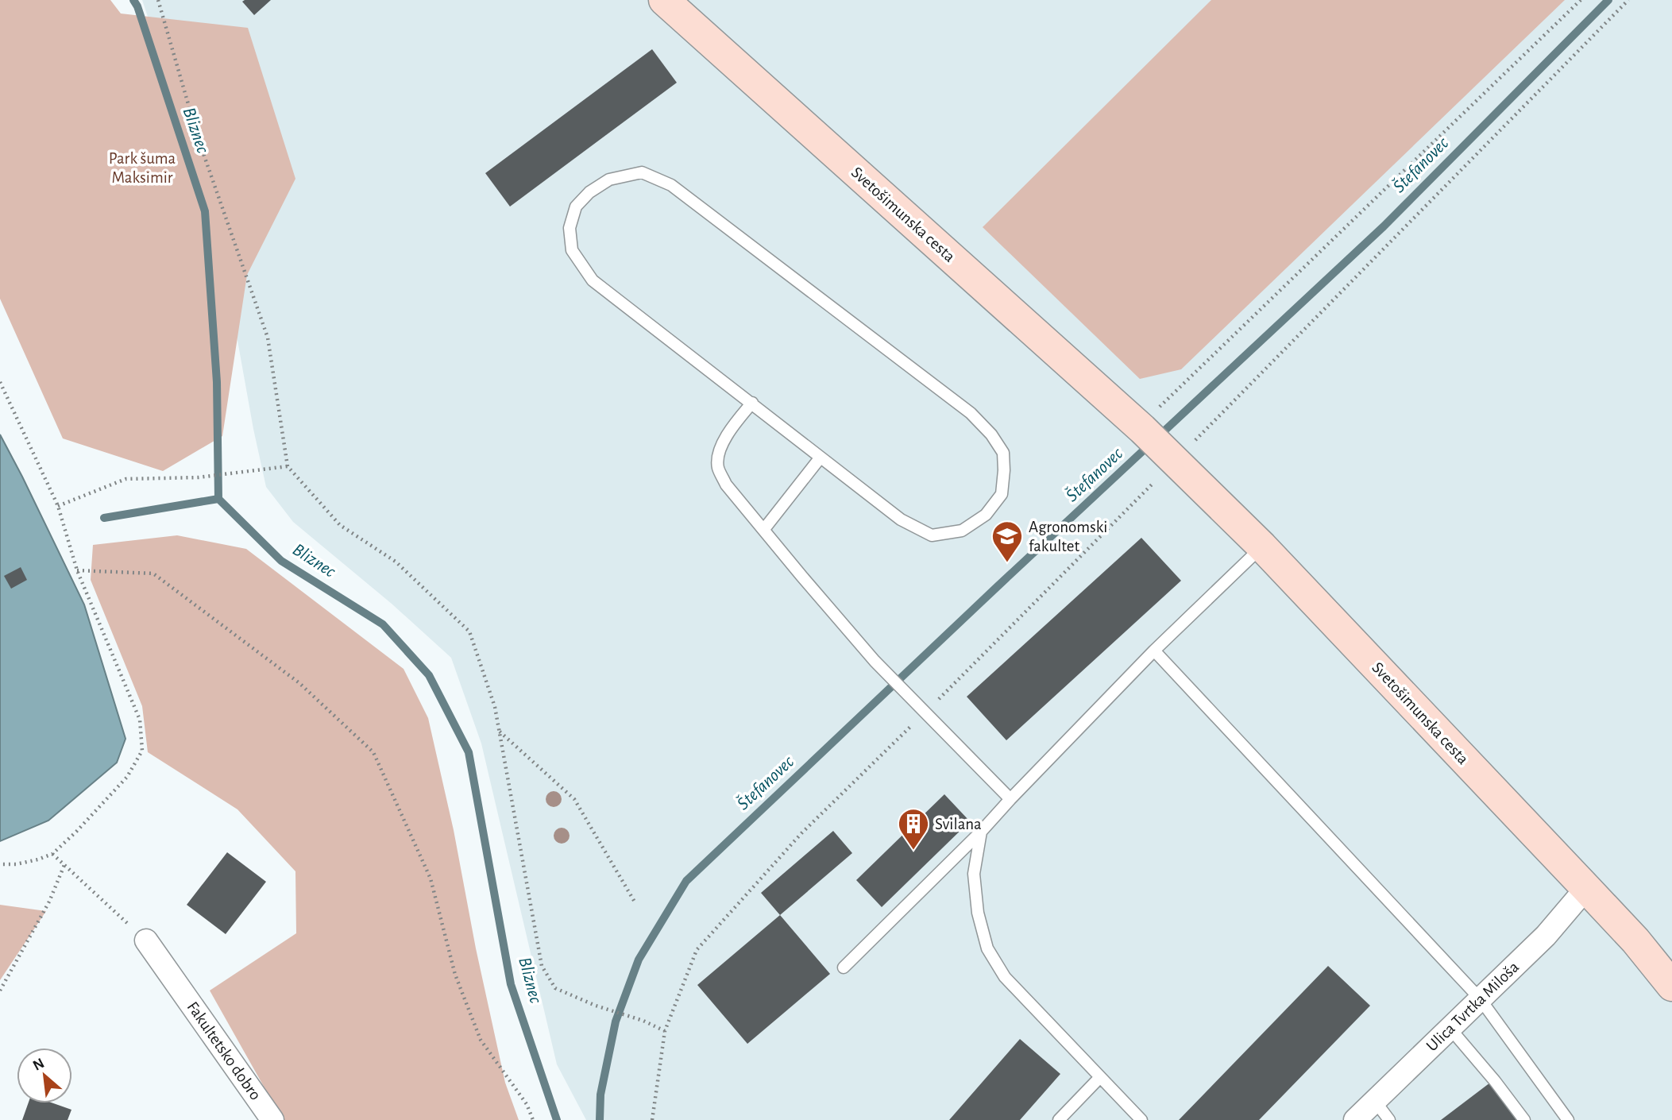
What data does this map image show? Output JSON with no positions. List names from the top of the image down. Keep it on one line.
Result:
{"streets":{"street":["Svetošimunska cesta","Ulica Tvrtka Miloša","Fakultetsko dobro"]},"crossings":[["Svetošimunska cesta","Ulica Tvrtka Miloša"]],"water":["Bliznec","Štefanovec"],"parks":["Park šuma Maksimir"],"places":{"school or university":["Agronomski fakultet"],"building":["Svilana"]},"north":"top left"}
